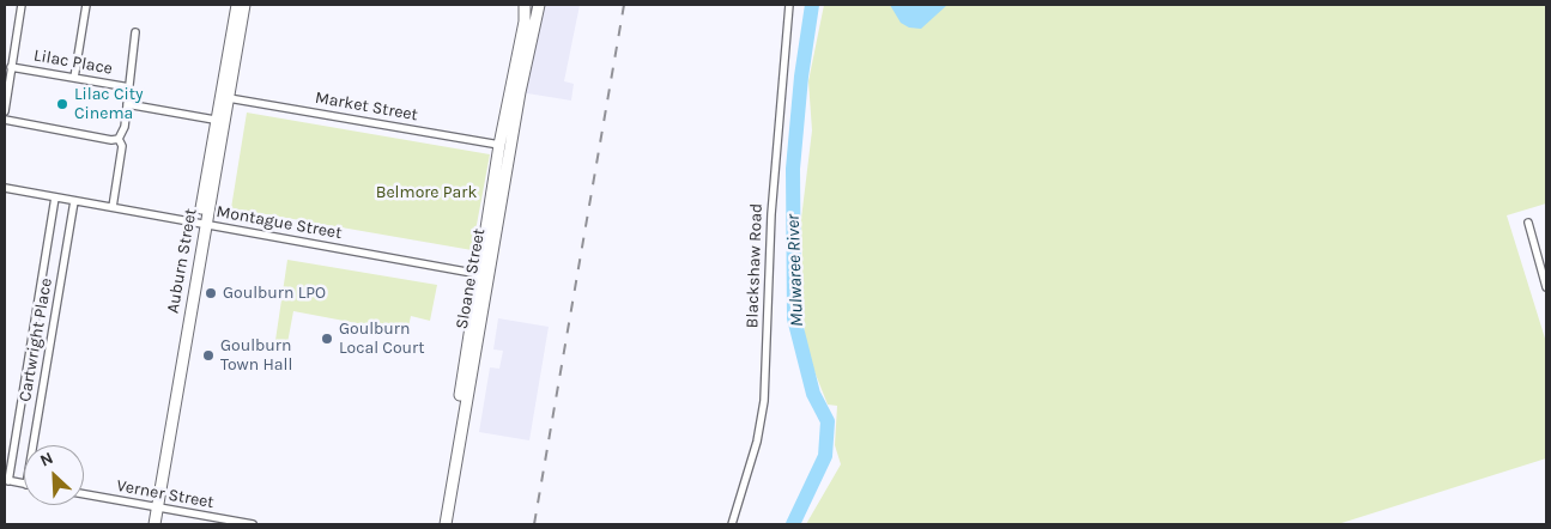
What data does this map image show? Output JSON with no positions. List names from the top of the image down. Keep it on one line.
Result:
{"streets":{"street":["Lilac Place","Market Street","Montague Street","Auburn Street","Blackshaw Road","Sloane Street","Cartwright Place","Verner Street"]},"crossings":[["Market Street","Auburn Street"],["Market Street","Sloane Street"],["Montague Street","Auburn Street"],["Montague Street","Sloane Street"],["Montague Street","Cartwright Place"],["Auburn Street","Verner Street"]],"water":["Mulwaree River"],"parks":["Belmore Park"],"places":["Lilac City Cinema","Goulburn LPO","Goulburn Local Court","Goulburn Town Hall"],"north":"top left"}
